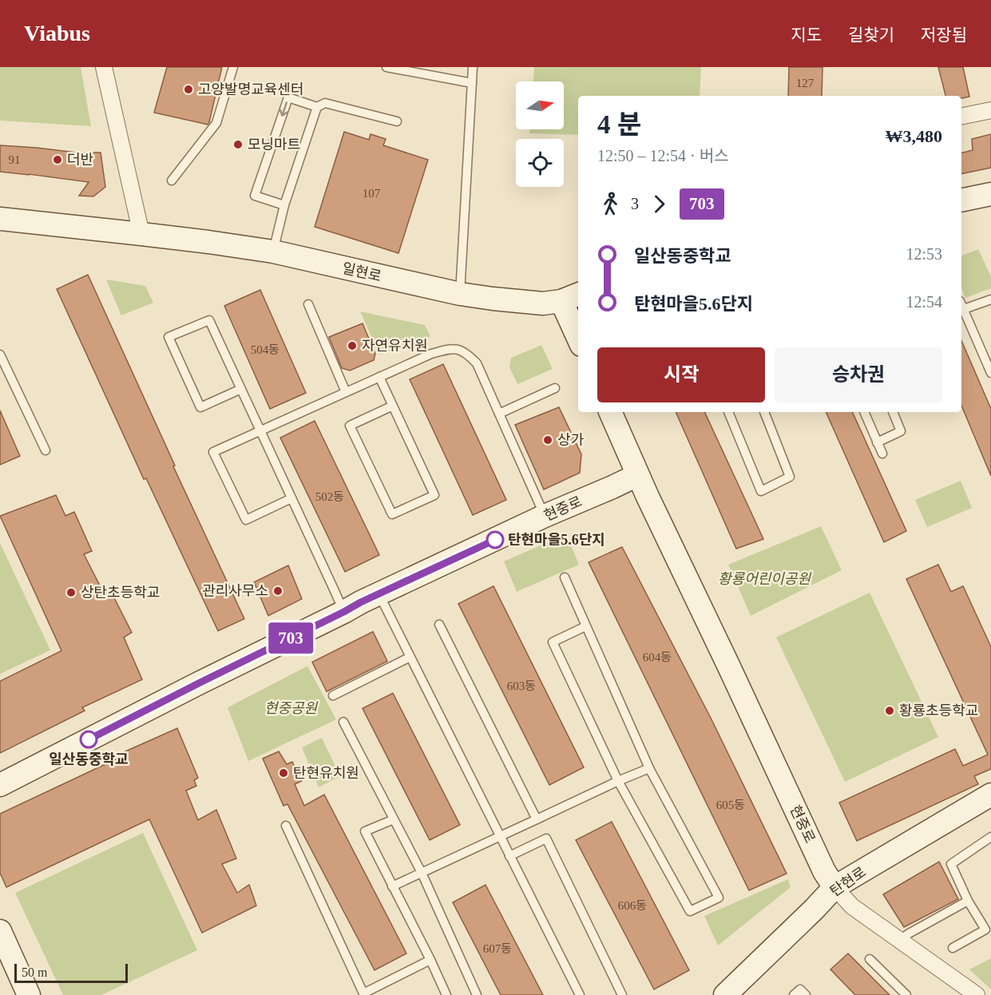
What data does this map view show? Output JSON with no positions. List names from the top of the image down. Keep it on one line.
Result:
{"streets":{"street":["일현로","현중로","탄현로"]},"crossings":[["현중로","탄현로"]],"parks":["황룡어린이공원","현중공원"],"places":["고양발명교육센터","모닝마트","더반","자연유치원","상가","탄현마을5.6단지","관리사무소","상탄초등학교","황룡초등학교","일산동중학교","탄현유치원"],"lines":["bus line 703"],"house_numbers":["127","91","107","504동","502동","604동","603동","605동","606동","607동"],"scale_bar":"50 m","north":"right","page":{"header":"Viabus","nav":["지도","길찾기","저장됨"],"on_map":"703","heading":["4 분","12:50 – 12:54 · 버스","₩3,480"],"legs":["3","703"],"list":[{"name":"일산동중학교","value":"12:53"},{"name":"탄현마을5.6단지","value":"12:54"}],"buttons":["시작","승차권"],"scale":"50 m"}}
